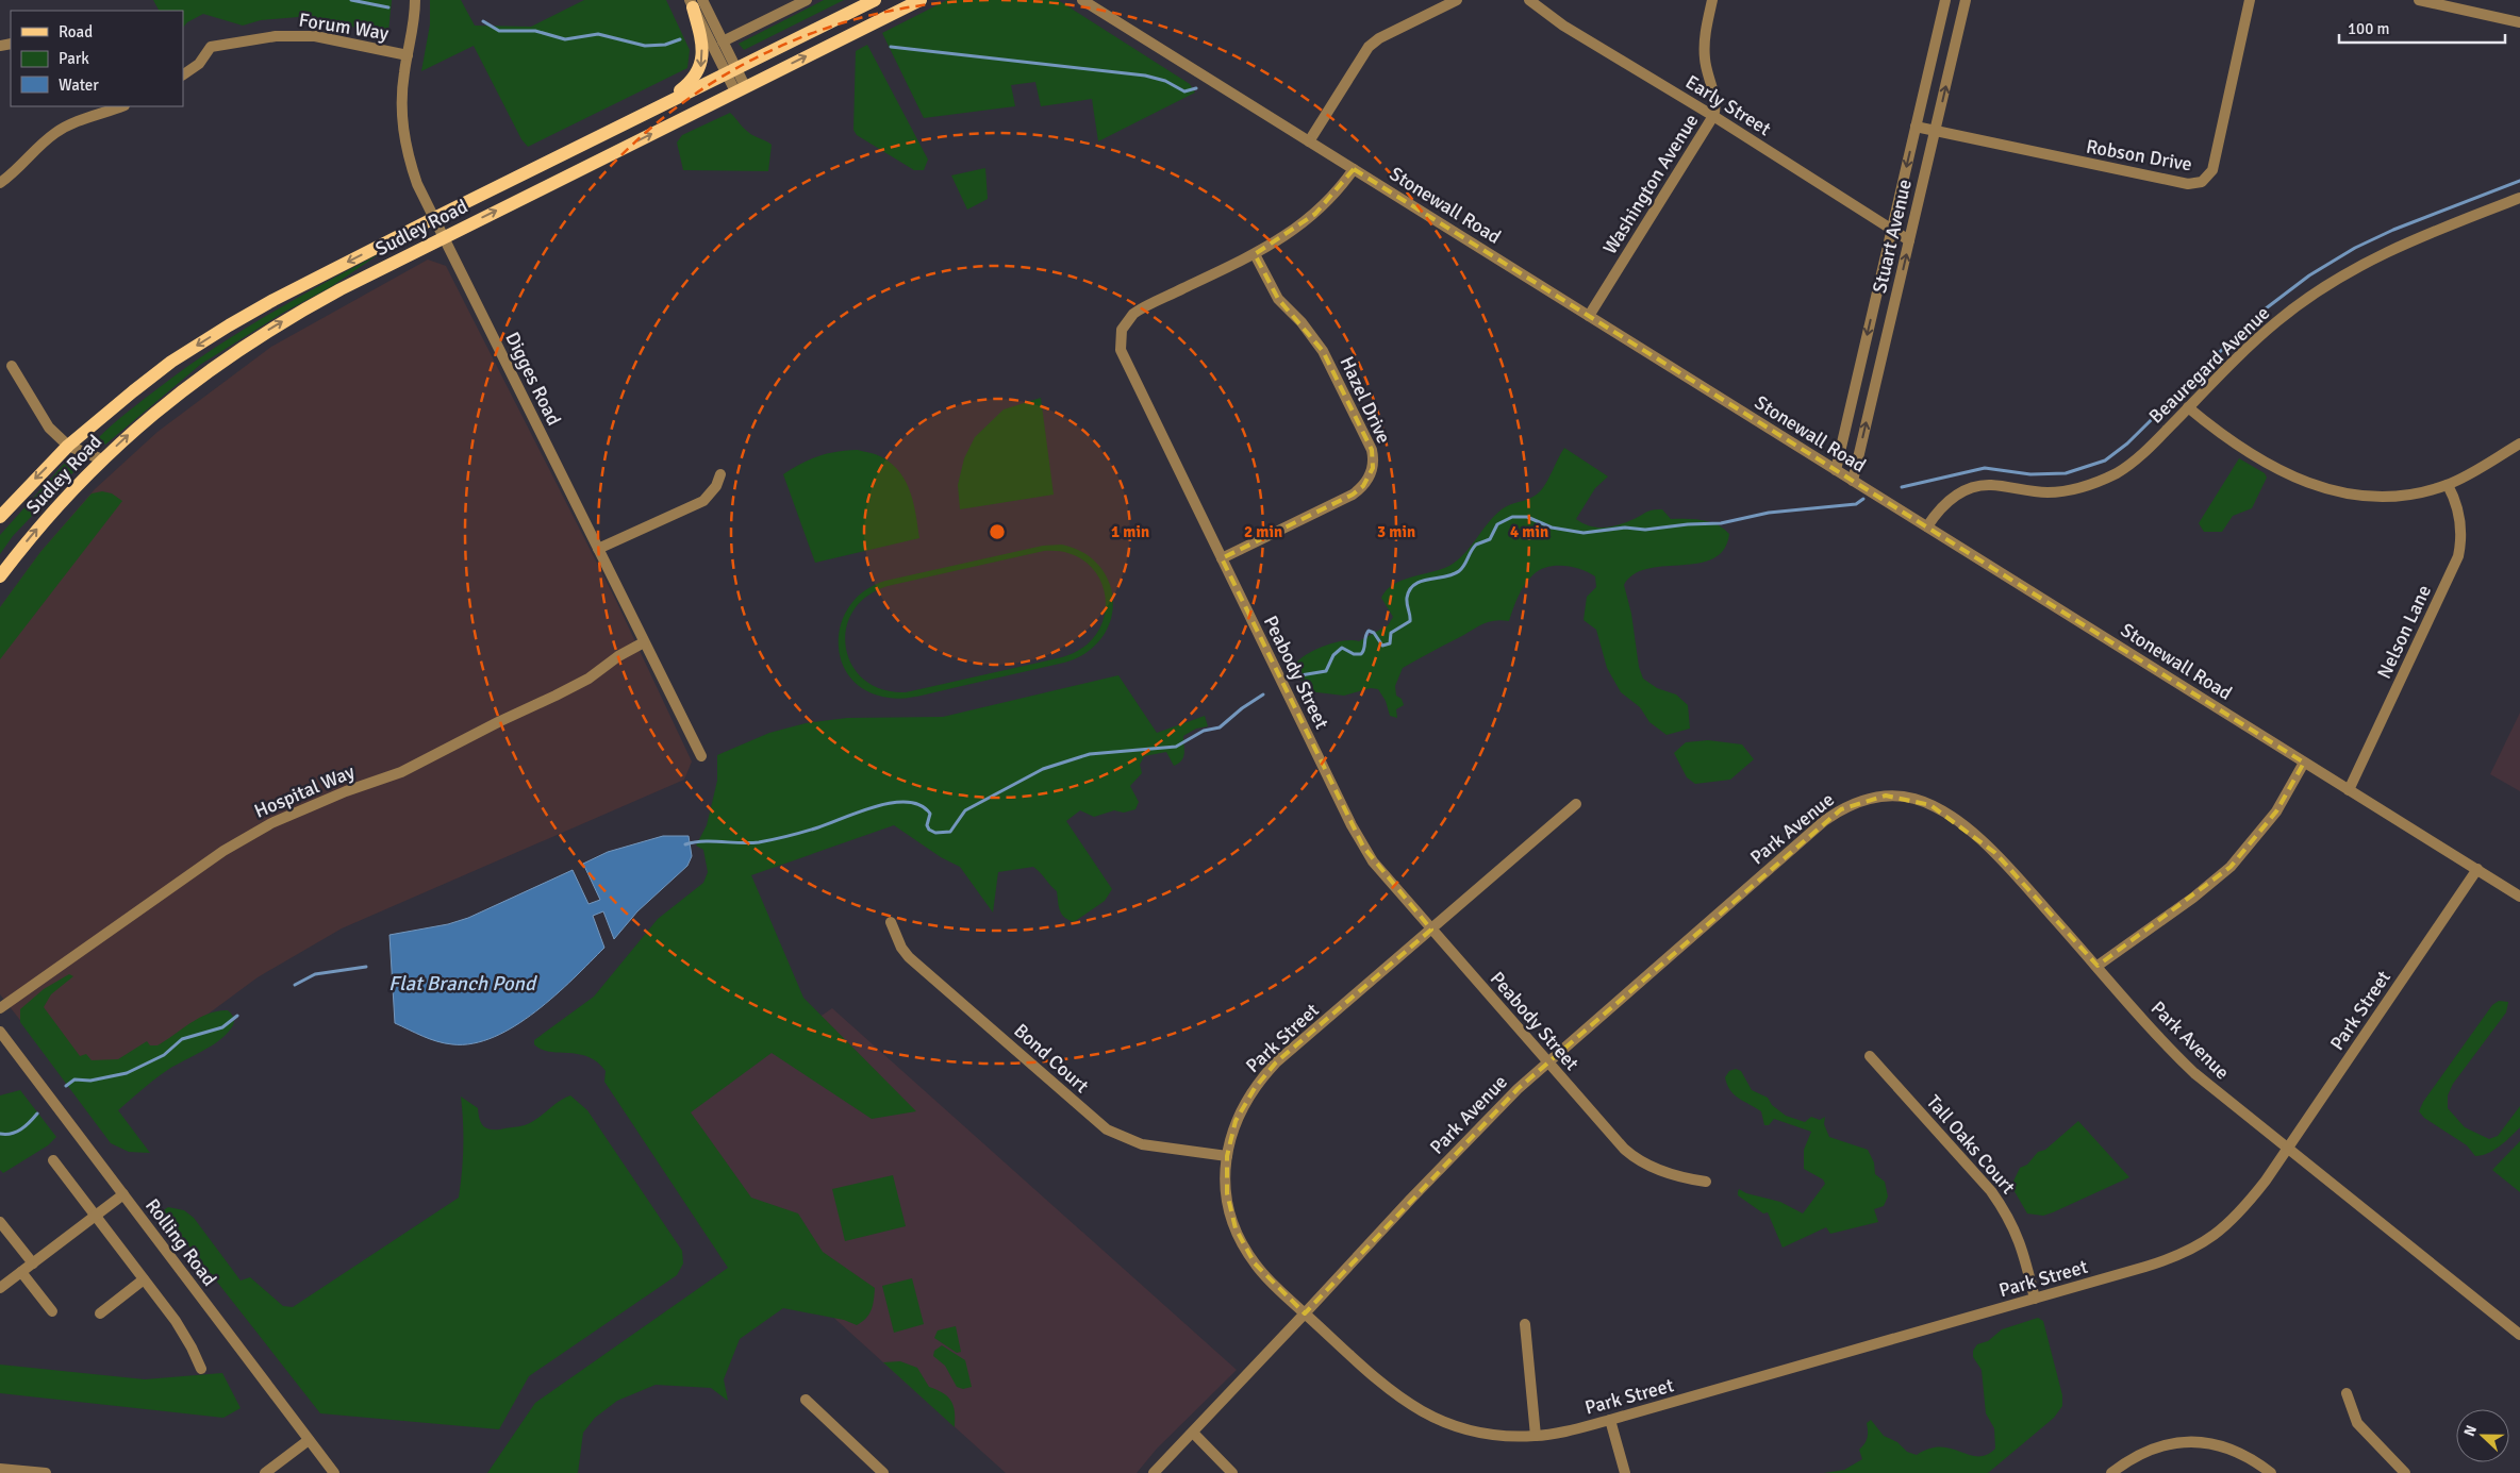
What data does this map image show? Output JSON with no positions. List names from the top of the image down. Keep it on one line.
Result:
{"streets":{"main road":["Sudley Road"],"street":["Forum Way","Early Street","Robson Drive","Washington Avenue","Stonewall Road","Stuart Avenue","Beauregard Avenue","Digges Road","Hazel Drive","Nelson Lane","Peabody Street","Hospital Way","Park Avenue","Park Street","Bond Court","Tall Oaks Court","Rolling Road"]},"crossings":[["Forum Way","Digges Road"],["Early Street","Washington Avenue"],["Early Street","Stuart Avenue"],["Robson Drive","Stuart Avenue"],["Washington Avenue","Stonewall Road"],["Stonewall Road","Stuart Avenue"],["Stonewall Road","Beauregard Avenue"],["Stonewall Road","Nelson Lane"],["Stonewall Road","Peabody Street"],["Stonewall Road","Park Street"],["Sudley Road","Digges Road"],["Digges Road","Hospital Way"],["Hazel Drive","Peabody Street"],["Peabody Street","Park Avenue"],["Peabody Street","Park Street"],["Park Avenue","Park Street"],["Park Street","Bond Court"],["Park Street","Tall Oaks Court"]],"water":["Flat Branch Pond"],"legend":["Road","Park","Water"],"scale_bar":"100 m","north":"left","rings":["1 min","2 min","3 min","4 min"]}
